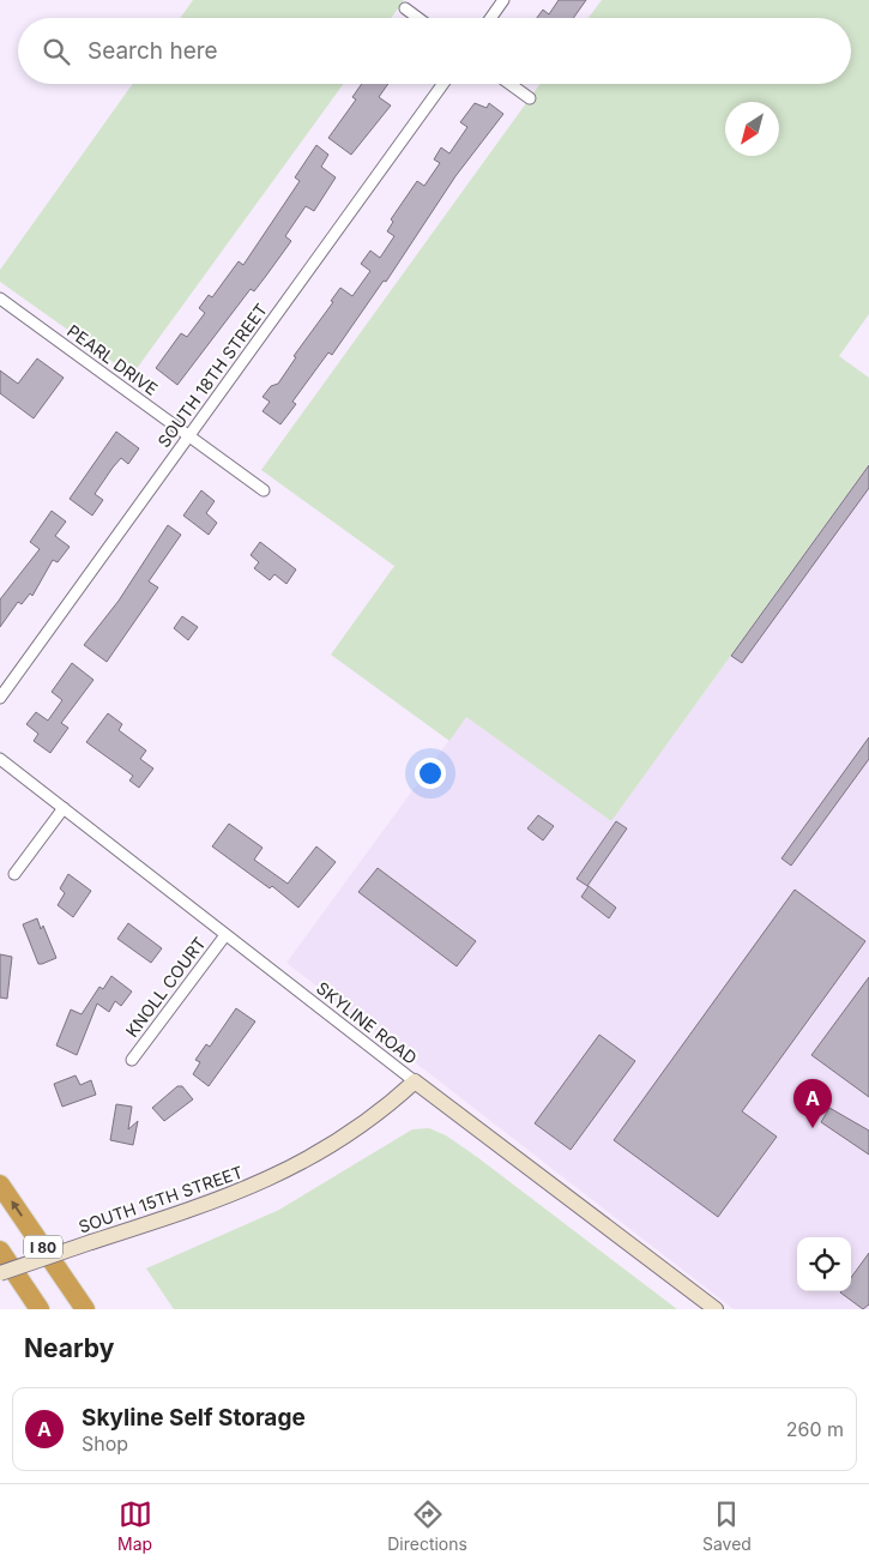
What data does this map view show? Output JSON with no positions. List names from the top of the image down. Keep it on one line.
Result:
{"streets":{"highway":["I 80"],"main road":["SKYLINE ROAD","SOUTH 15TH STREET"],"street":["PEARL DRIVE","SOUTH 18TH STREET","KNOLL COURT"]},"crossings":[["PEARL DRIVE","SOUTH 18TH STREET"],["KNOLL COURT","SKYLINE ROAD"],["SKYLINE ROAD","SOUTH 15TH STREET"]],"north":"bottom left","page":{"search":"Search here","pins":"A","heading":"Nearby","list":[{"mark":"A","name":"Skyline Self Storage","note":"Shop","value":"260 m"}],"nav":["Map","Directions","Saved"]}}
